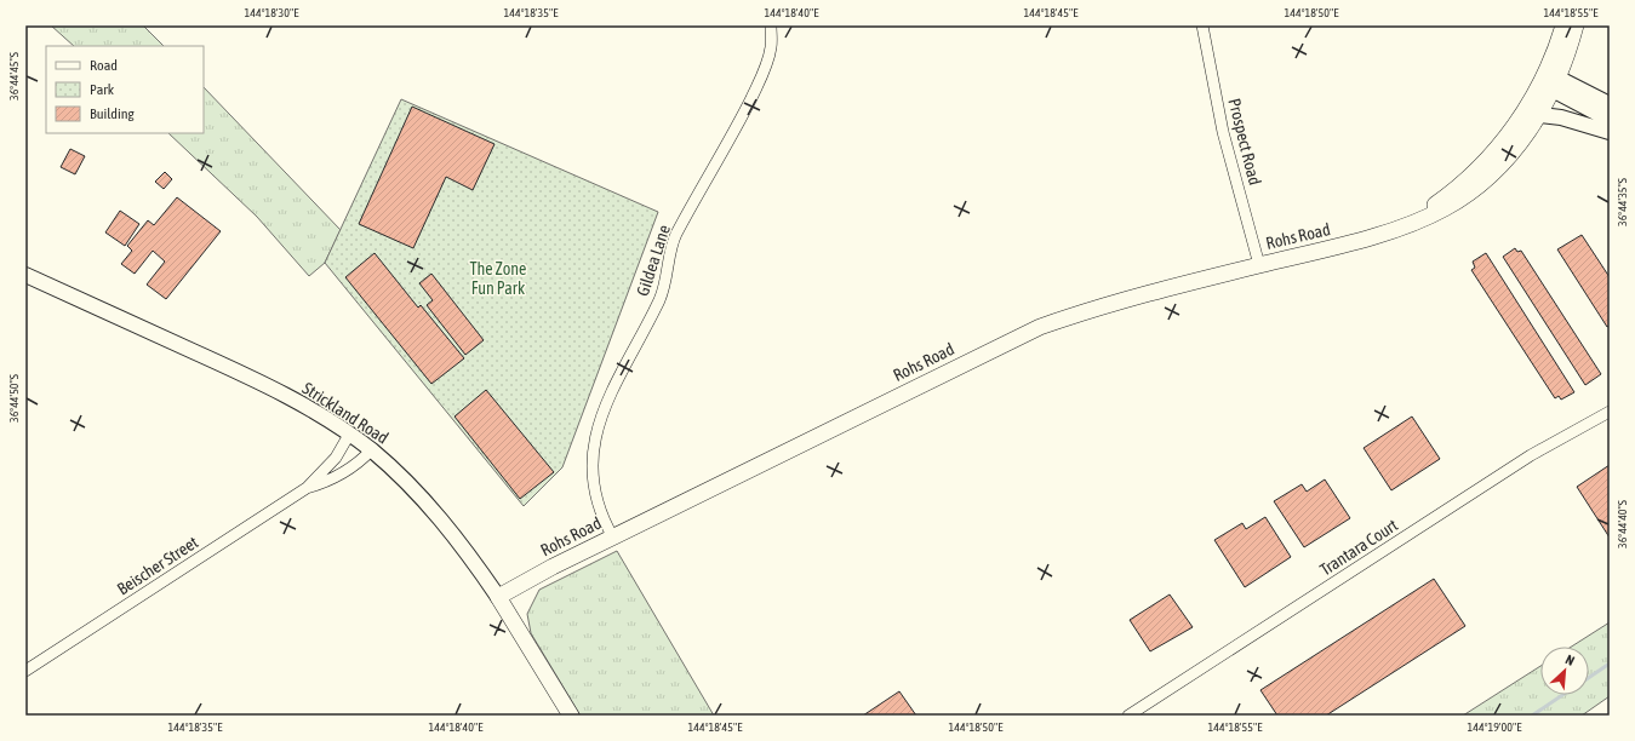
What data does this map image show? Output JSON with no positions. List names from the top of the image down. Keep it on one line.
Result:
{"streets":{"main road":["Rohs Road","Strickland Road"],"street":["Prospect Road","Gildea Lane","Trantara Court","Beischer Street"]},"crossings":[["Prospect Road","Rohs Road"],["Rohs Road","Gildea Lane"],["Rohs Road","Strickland Road"],["Strickland Road","Beischer Street"]],"parks":["The Zone Fun Park"],"legend":["Road","Park","Building"],"north":"top right","coordinates":["144°18'30\"E","144°18'35\"E","144°18'40\"E","144°18'45\"E","144°18'50\"E","144°18'55\"E","36°44'45\"S","36°44'35\"S","36°44'50\"S","36°44'40\"S","144°19'00\"E"]}
